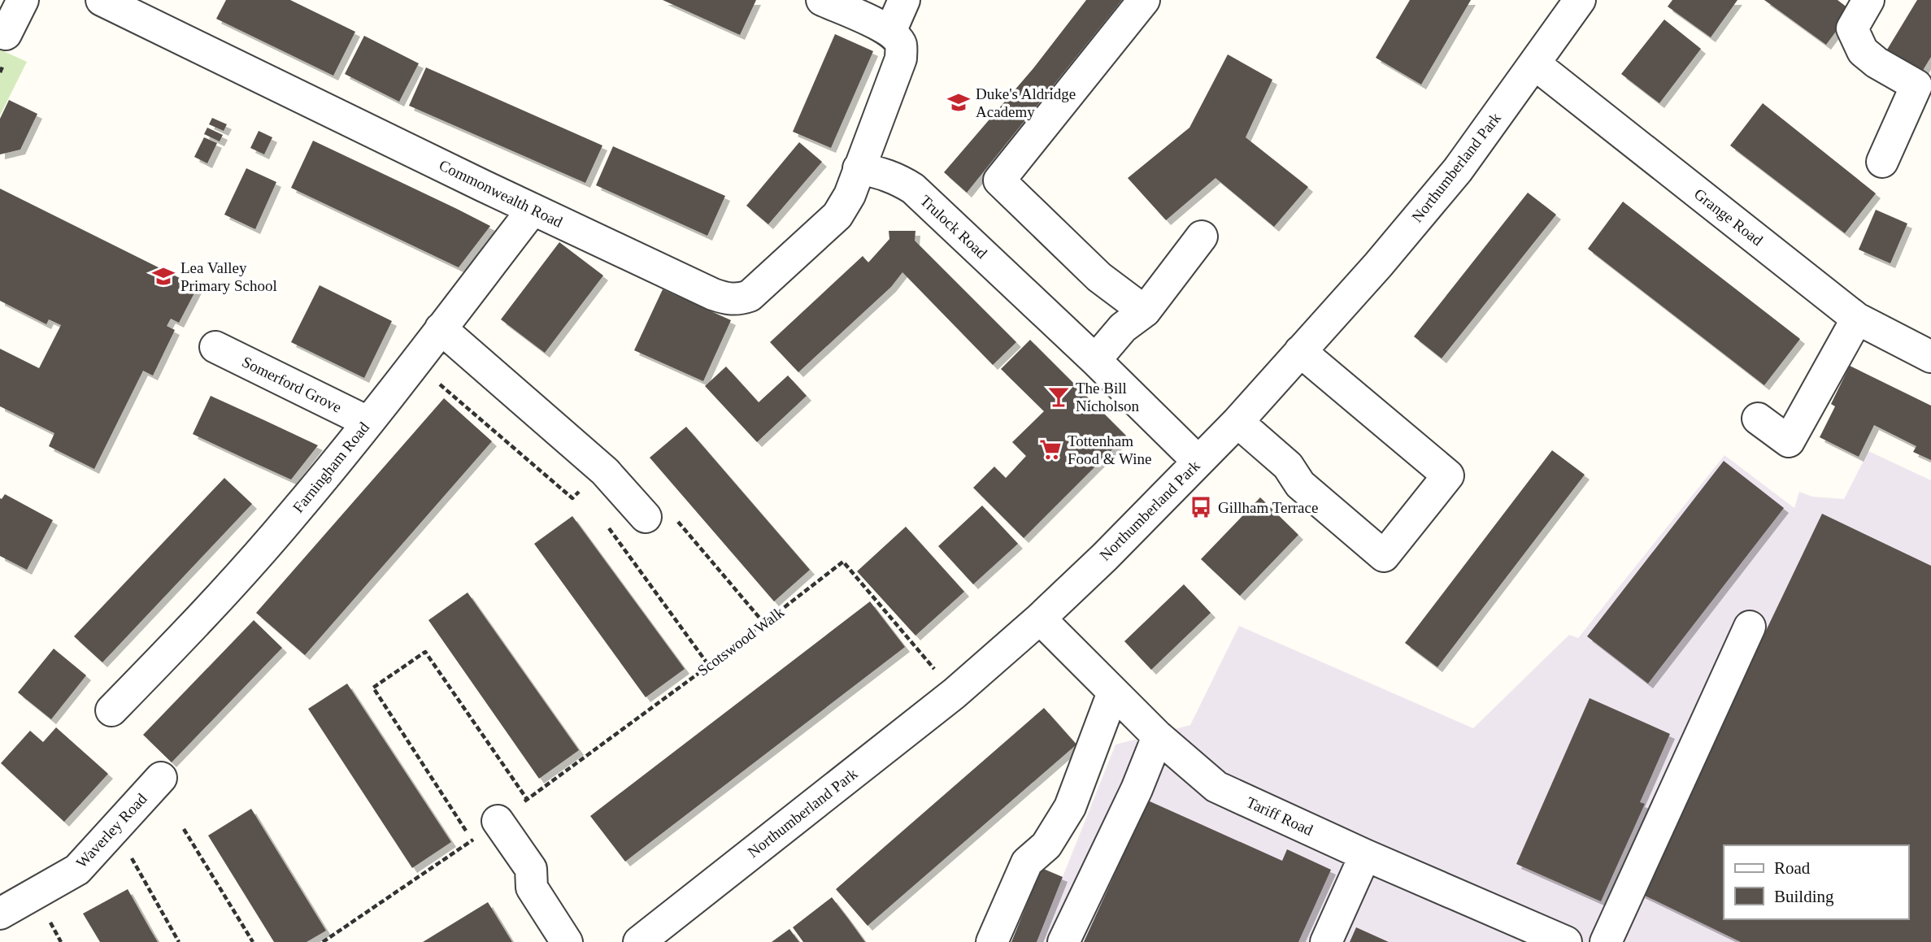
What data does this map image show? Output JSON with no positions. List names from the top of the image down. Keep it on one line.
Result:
{"streets":{"street":["Northumberland Park","Commonwealth Road","Grange Road","Trulock Road","Somerford Grove","Farningham Road","Tariff Road","Waverley Road"],"path":["Scotswood Walk"]},"crossings":[["Northumberland Park","Grange Road"],["Northumberland Park","Trulock Road"],["Northumberland Park","Scotswood Walk"],["Northumberland Park","Tariff Road"],["Commonwealth Road","Trulock Road"],["Commonwealth Road","Farningham Road"],["Somerford Grove","Farningham Road"]],"places":{"school or university":["Duke's Aldridge Academy","Lea Valley Primary School"],"bar":["The Bill Nicholson"],"supermarket":["Tottenham Food & Wine"],"bus stop":["Gillham Terrace"]},"legend":["Road","Building"]}
